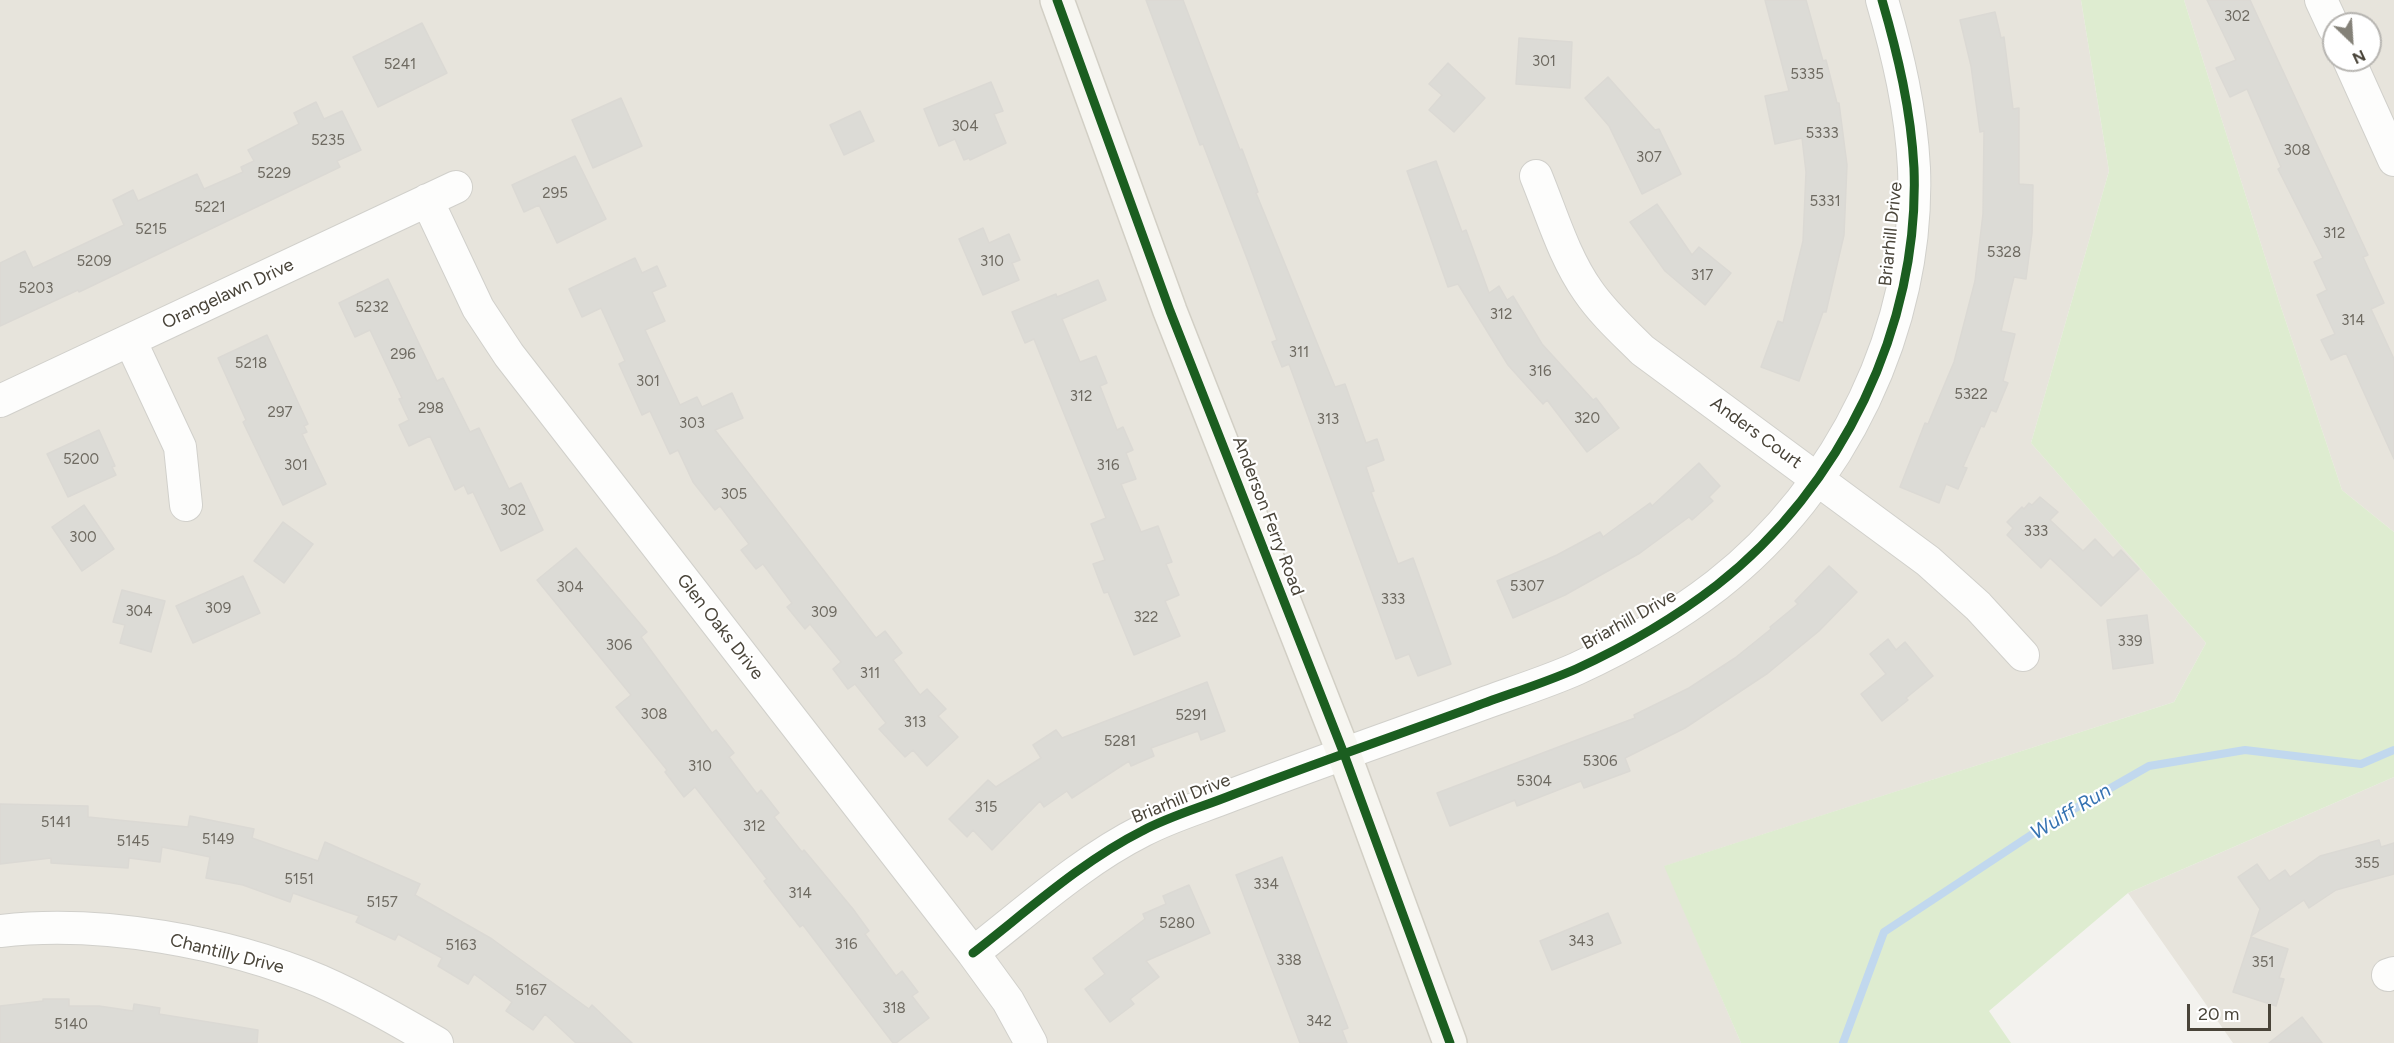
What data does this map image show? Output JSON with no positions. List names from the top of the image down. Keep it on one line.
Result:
{"streets":{"street":["Briarhill Drive","Orangelawn Drive","Anders Court","Anderson Ferry Road","Glen Oaks Drive","Chantilly Drive"]},"crossings":[["Briarhill Drive","Anders Court"],["Briarhill Drive","Anderson Ferry Road"],["Briarhill Drive","Glen Oaks Drive"],["Orangelawn Drive","Glen Oaks Drive"]],"water":["Wulff Run"],"house_numbers":["302","301","5241","5335","304","5333","5235","308","307","5229","295","5331","5221","5215","312","5328","5209","310","317","5203","5232","312","314","311","296","5218","316","301","5322","312","298","297","320","313","303","5200","301","316","305","302","333","300","5307","304","333","309","304","309","322","339","306","311","308","5291","313","5281","5306","310","5304","315","5141","312","5149","5145","355","5151","334","314","5157","5280","343","316","5163","338","351","5167","318","342","5140"],"scale_bar":"20 m","north":"bottom right"}
